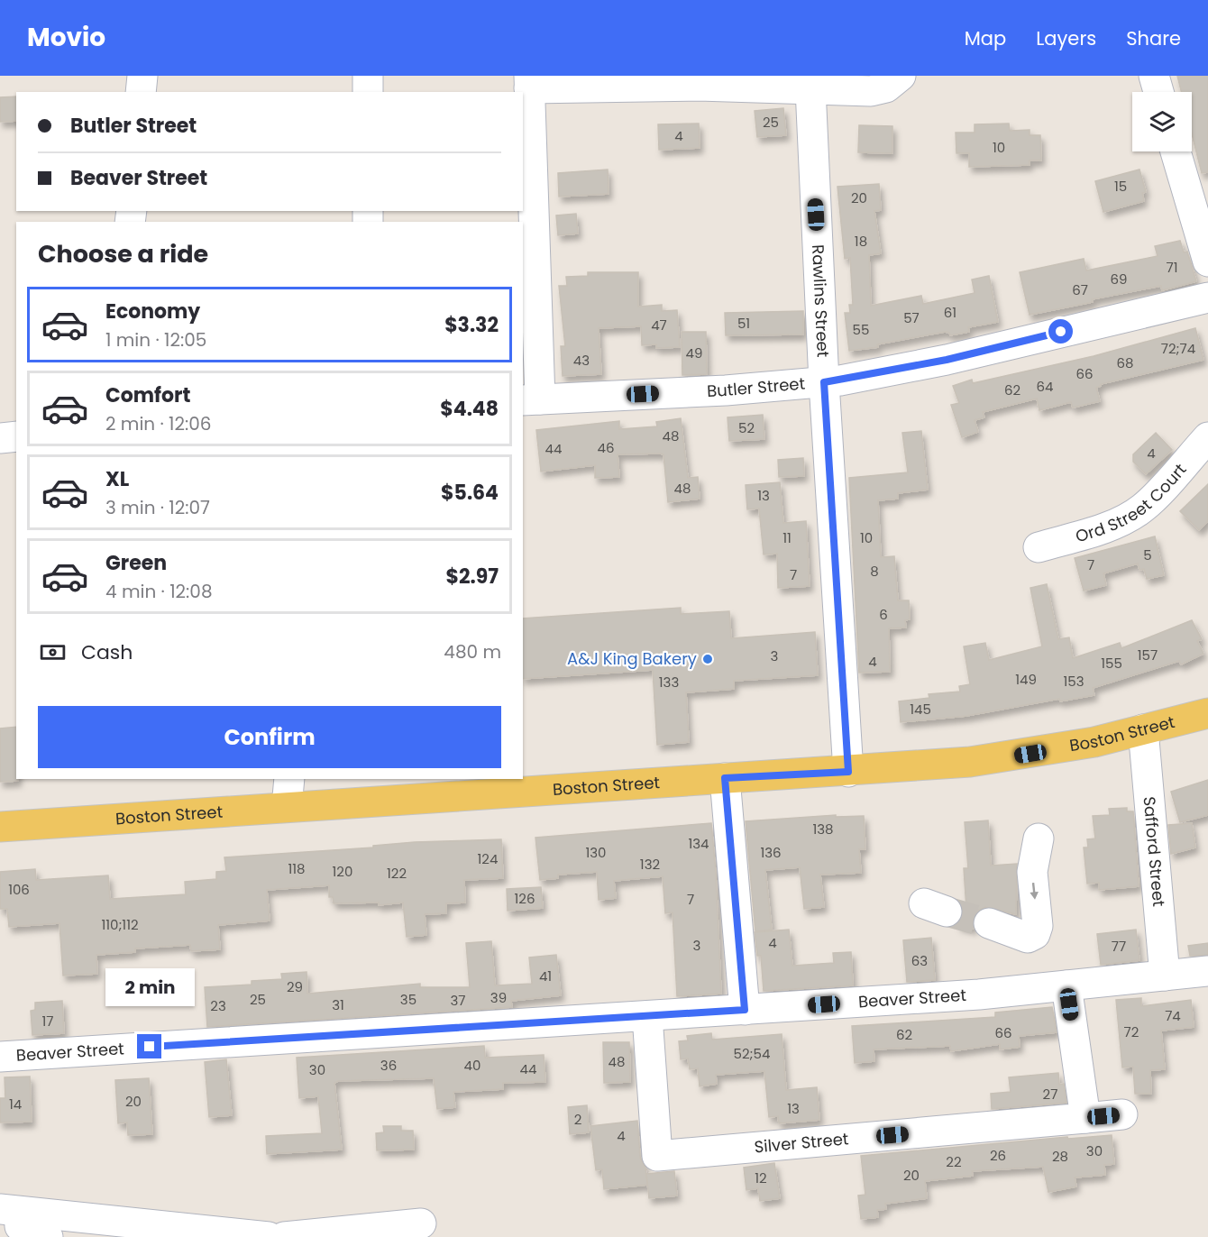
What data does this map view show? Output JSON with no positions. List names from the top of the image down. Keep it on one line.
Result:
{"streets":{"main road":["Boston Street"],"street":["Rawlins Street","Butler Street","Ord Street Court","Safford Street","Beaver Street","Silver Street"]},"crossings":[["Rawlins Street","Butler Street"],["Rawlins Street","Boston Street"],["Boston Street","Safford Street"],["Safford Street","Beaver Street"],["Beaver Street","Silver Street"]],"places":["A&J King Bakery"],"house_numbers":["25","4","10","15","20","18","71","69","67","61","57","51","47","55","72;74","49","43","68","66","64","62","52","48","46","44","4","48","13","11","10","5","7","8","7","6","157","3","4","155","149","153","133","145","138","134","130","136","124","132","118","120","122","106","126","7","110;112","4","3","77","63","41","29","39","25","35","37","31","23","74","17","72","66","62","52;54","48","36","40","44","30","27","20","14","13","2","4","30","26","28","22","20","12"],"page":{"header":"Movio","nav":["Map","Layers","Share"],"banner":["Butler Street","Beaver Street"],"heading":"Choose a ride","list":[{"name":"Economy","note":"1 min · 12:05","value":"$3.32"},{"name":"Comfort","note":"2 min · 12:06","value":"$4.48"},{"name":"XL","note":"3 min · 12:07","value":"$5.64"},{"name":"Green","note":"4 min · 12:08","value":"$2.97"}],"pay":["Cash","480 m"],"buttons":"Confirm","bubble":"2 min"}}
